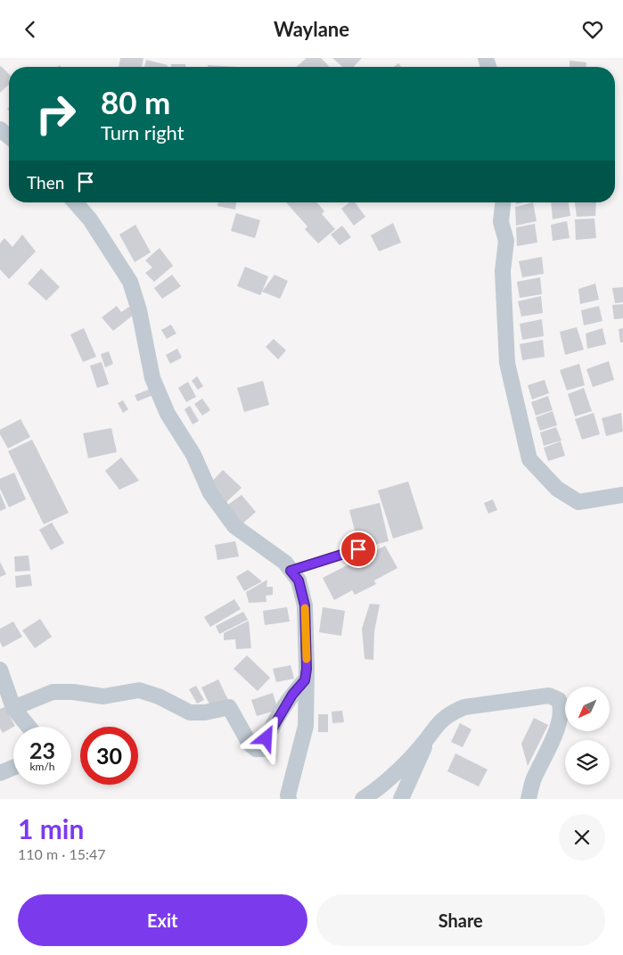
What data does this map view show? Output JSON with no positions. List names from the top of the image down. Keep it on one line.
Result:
{"north":"bottom left","page":{"header":"Waylane","turn":["80 m","Turn right"],"then":"Then","speed":"23 km/h","limit":"30","heading":["1 min","110 m · 15:47"],"buttons":["Exit","Share"]}}
